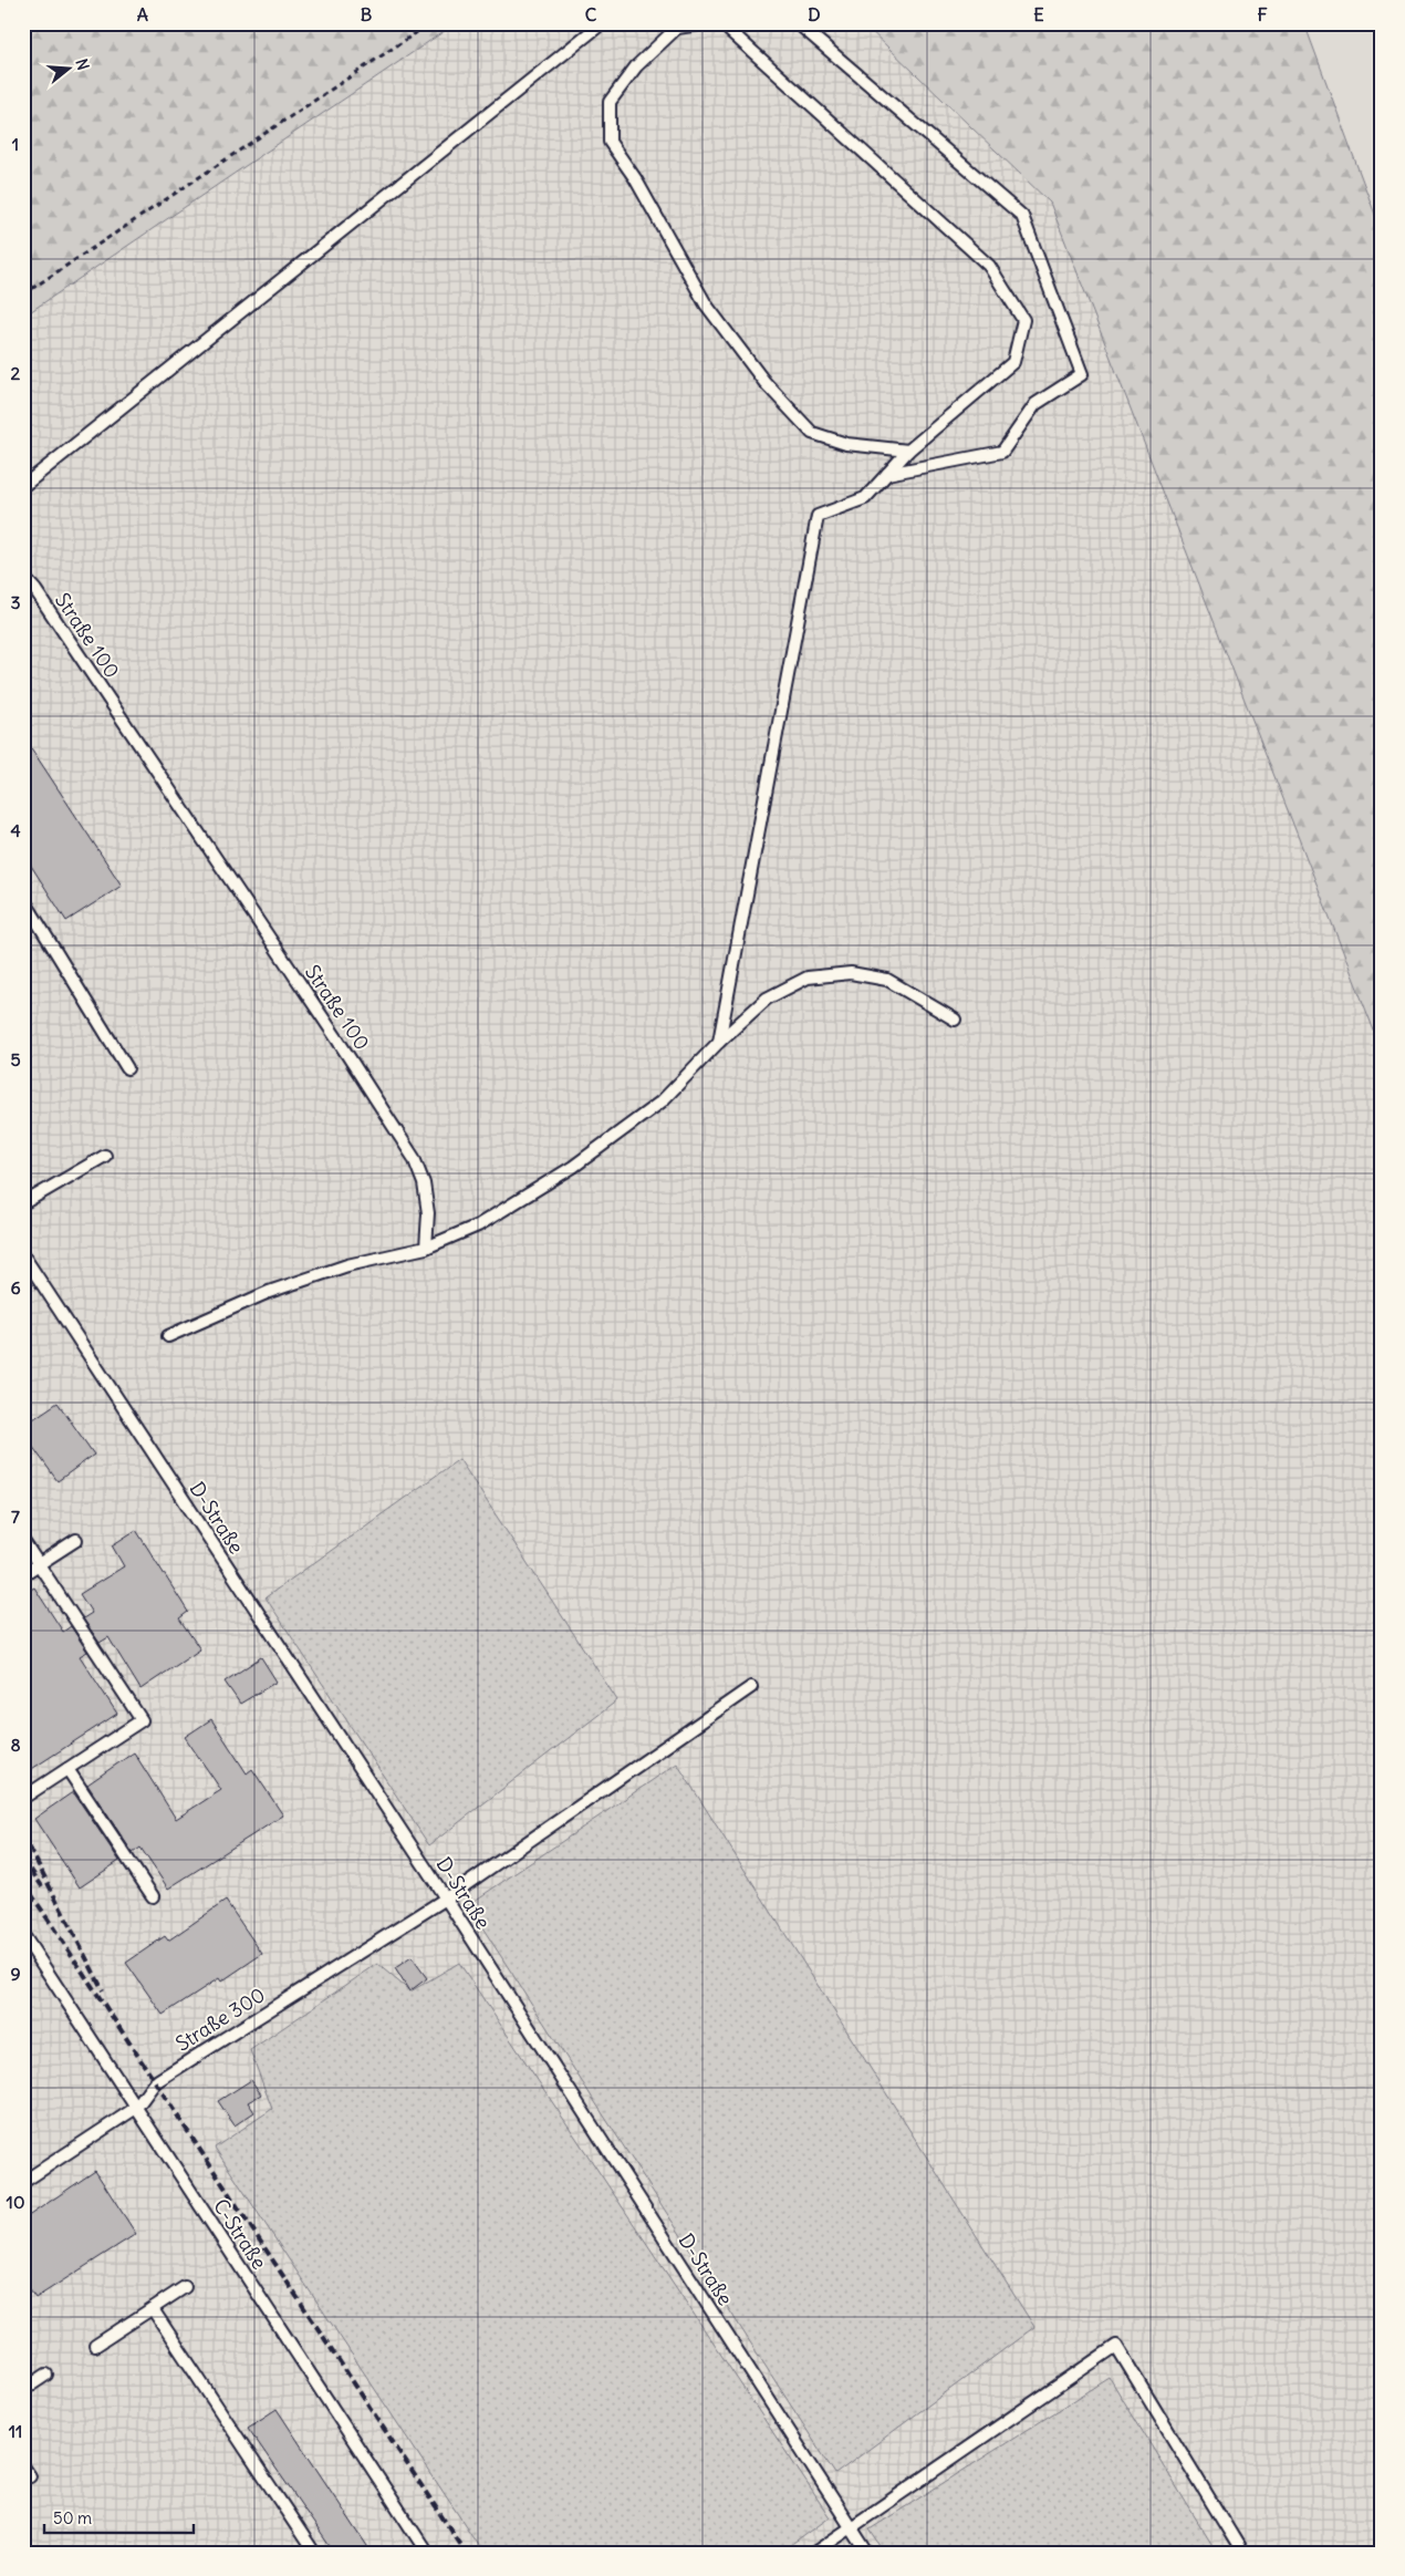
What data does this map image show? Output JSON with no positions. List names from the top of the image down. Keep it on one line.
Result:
{"streets":{"lane":["Straße 100","D-Straße","Straße 300","C-Straße"]},"crossings":[["D-Straße","Straße 300"],["Straße 300","C-Straße"]],"scale_bar":"50 m","north":"right","grid":{"columns":["A","B","C","D","E","F"],"rows":["1","2","3","4","5","6","7","8","9","10","11"]}}
